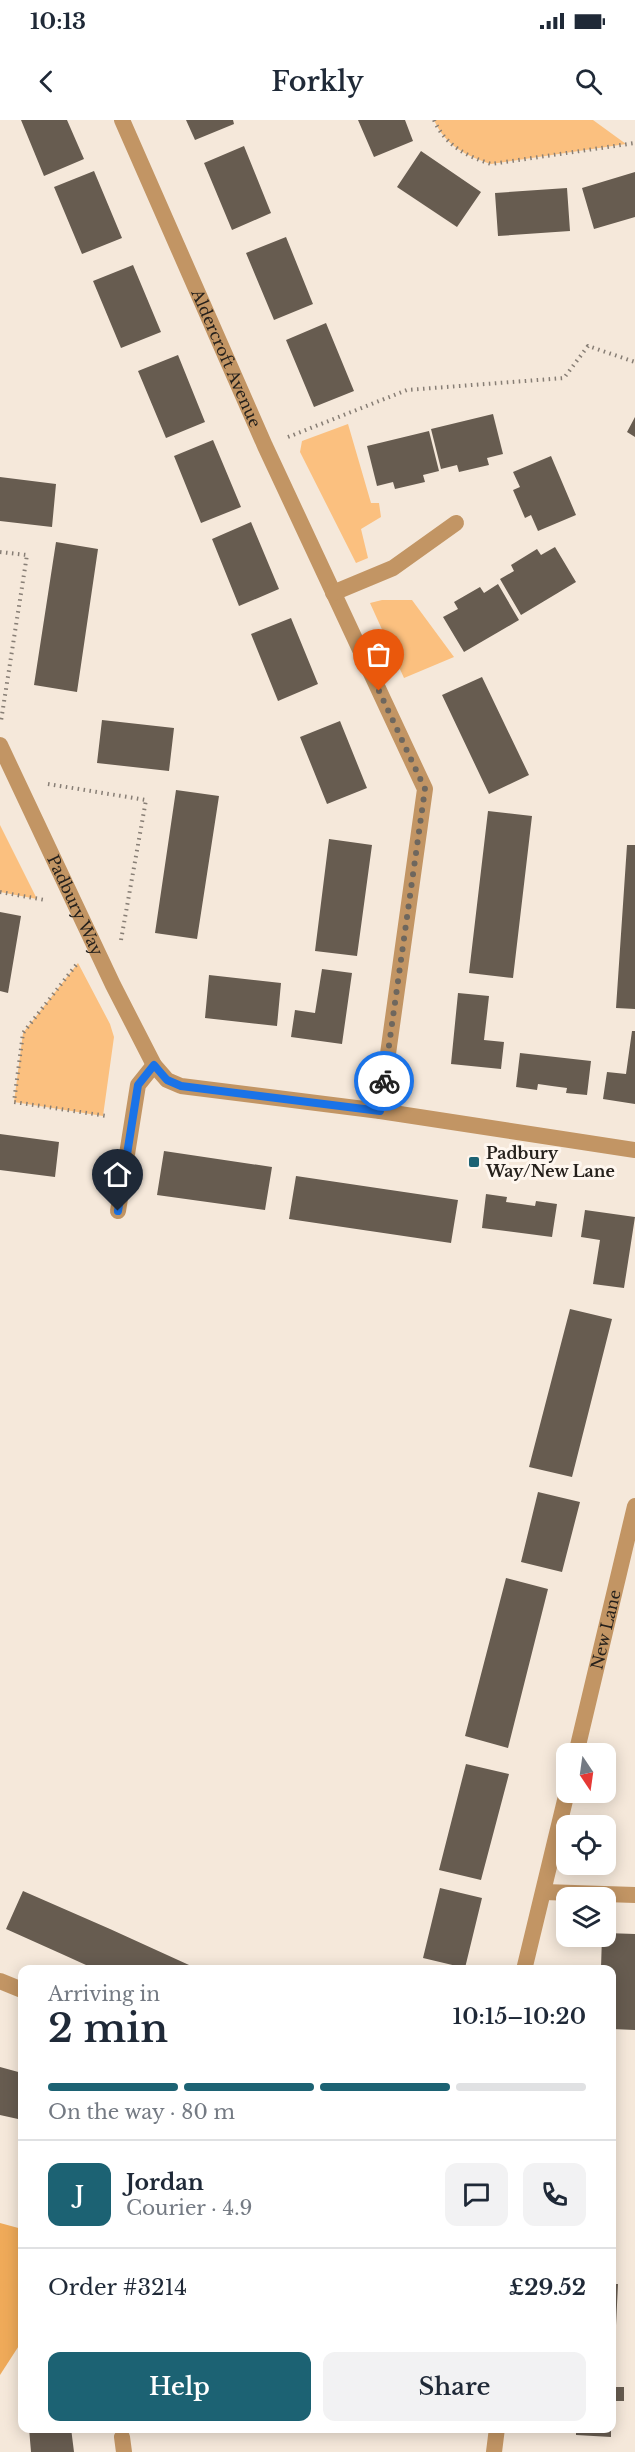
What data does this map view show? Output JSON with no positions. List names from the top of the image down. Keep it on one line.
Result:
{"streets":{"street":["Aldercroft Avenue","Padbury Way","New Lane"]},"crossings":[["Aldercroft Avenue","Padbury Way"]],"places":{"transit":["Padbury Way/New Lane"]},"north":"bottom","page":{"status":"10:13","header":"Forkly","heading":["2 min","Arriving in","10:15–10:20"],"panel":["Jordan","Courier · 4.9","Order #3214","£29.52"],"bar":"On the way · 80 m","round":"J","buttons":["Help","Share"]}}
